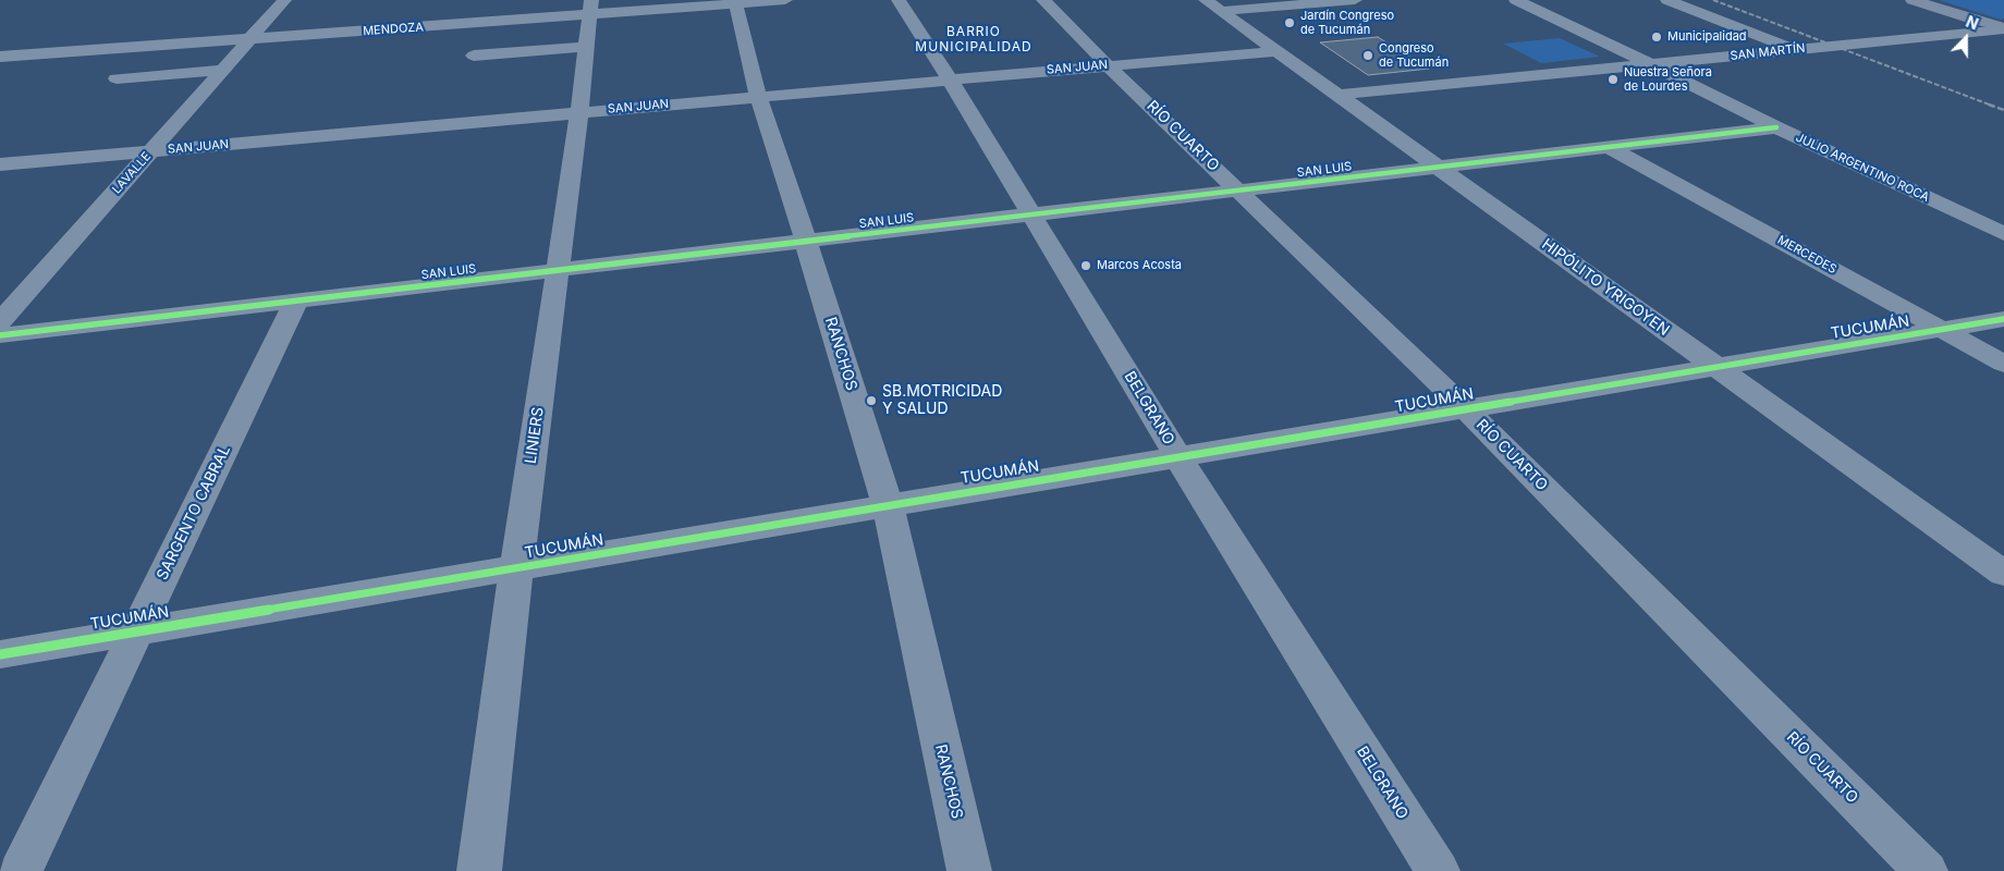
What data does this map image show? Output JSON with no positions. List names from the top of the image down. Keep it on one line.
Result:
{"streets":{"street":["MENDOZA","SAN MARTÍN","SAN JUAN","RÍO CUARTO","JULIO ARGENTINO ROCA","SAN LUIS","LAVALLE","MERCEDES","HIPÓLITO YRIGOYEN","TUCUMÁN","RANCHOS","BELGRANO","LINIERS","SARGENTO CABRAL"]},"crossings":[["MENDOZA","LAVALLE"],["MENDOZA","RANCHOS"],["MENDOZA","LINIERS"],["SAN MARTÍN","JULIO ARGENTINO ROCA"],["SAN MARTÍN","HIPÓLITO YRIGOYEN"],["SAN JUAN","RÍO CUARTO"],["SAN JUAN","LAVALLE"],["SAN JUAN","HIPÓLITO YRIGOYEN"],["SAN JUAN","RANCHOS"],["SAN JUAN","BELGRANO"],["SAN JUAN","LINIERS"],["RÍO CUARTO","SAN LUIS"],["RÍO CUARTO","TUCUMÁN"],["JULIO ARGENTINO ROCA","SAN LUIS"],["SAN LUIS","MERCEDES"],["SAN LUIS","HIPÓLITO YRIGOYEN"],["SAN LUIS","RANCHOS"],["SAN LUIS","BELGRANO"],["SAN LUIS","LINIERS"],["SAN LUIS","SARGENTO CABRAL"],["MERCEDES","TUCUMÁN"],["HIPÓLITO YRIGOYEN","TUCUMÁN"],["TUCUMÁN","RANCHOS"],["TUCUMÁN","BELGRANO"],["TUCUMÁN","LINIERS"],["TUCUMÁN","SARGENTO CABRAL"]],"districts":["BARRIO MUNICIPALIDAD"],"places":["Jardín Congreso de Tucumán","Municipalidad","Congreso de Tucumán","Nuestra Señora de Lourdes","Marcos Acosta","SB.MOTRICIDAD Y SALUD"],"north":"top"}
